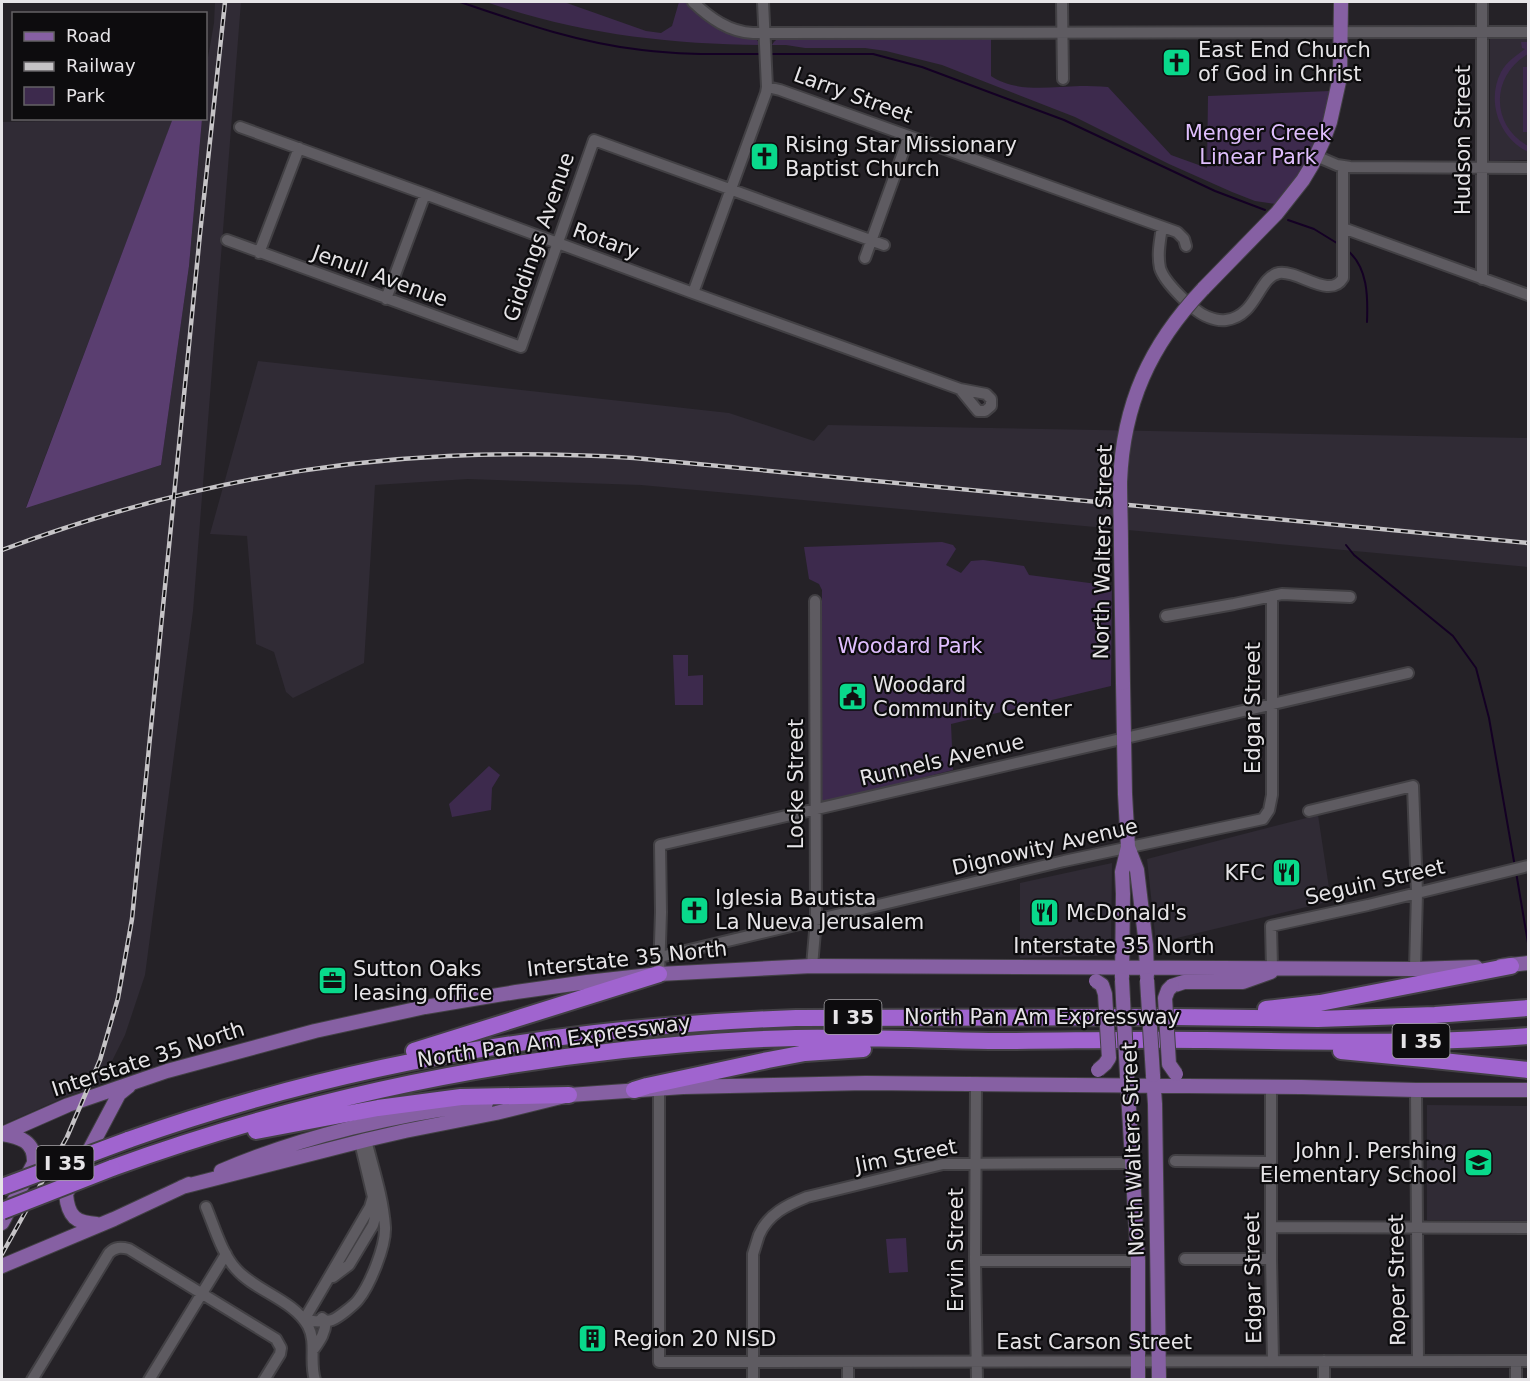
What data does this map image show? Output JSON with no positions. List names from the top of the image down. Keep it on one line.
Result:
{"streets":{"highway":["I 35","North Pan Am Expressway"],"main road":["North Walters Street","Interstate 35 North"],"street":["Larry Street","Hudson Street","Giddings Avenue","Rotary","Jenull Avenue","Edgar Street","Runnels Avenue","Locke Street","Dignowity Avenue","Seguin Street","Jim Street","Ervin Street","Roper Street","East Carson Street"]},"crossings":[["Giddings Avenue","Rotary"],["Giddings Avenue","Jenull Avenue"],["North Walters Street","Runnels Avenue"],["North Walters Street","Dignowity Avenue"],["North Walters Street","Interstate 35 North"],["North Walters Street","Jim Street"],["North Walters Street","East Carson Street"],["Edgar Street","Runnels Avenue"],["Edgar Street","Dignowity Avenue"],["Edgar Street","East Carson Street"],["Runnels Avenue","Locke Street"],["Runnels Avenue","Dignowity Avenue"],["Locke Street","Dignowity Avenue"],["Locke Street","Interstate 35 North"],["Seguin Street","Interstate 35 North"],["Jim Street","Ervin Street"],["Jim Street","East Carson Street"],["Ervin Street","East Carson Street"],["Roper Street","East Carson Street"]],"parks":["Menger Creek Linear Park","Woodard Park"],"places":{"church":["East End Church of God in Christ","Rising Star Missionary Baptist Church","Iglesia Bautista La Nueva Jerusalem"],"public building":["Woodard Community Center"],"restaurant":["KFC","McDonald's"],"office":["Sutton Oaks leasing office"],"school or university":["John J. Pershing Elementary School"],"building":["Region 20 NISD"]},"legend":["Road","Railway","Park"]}
